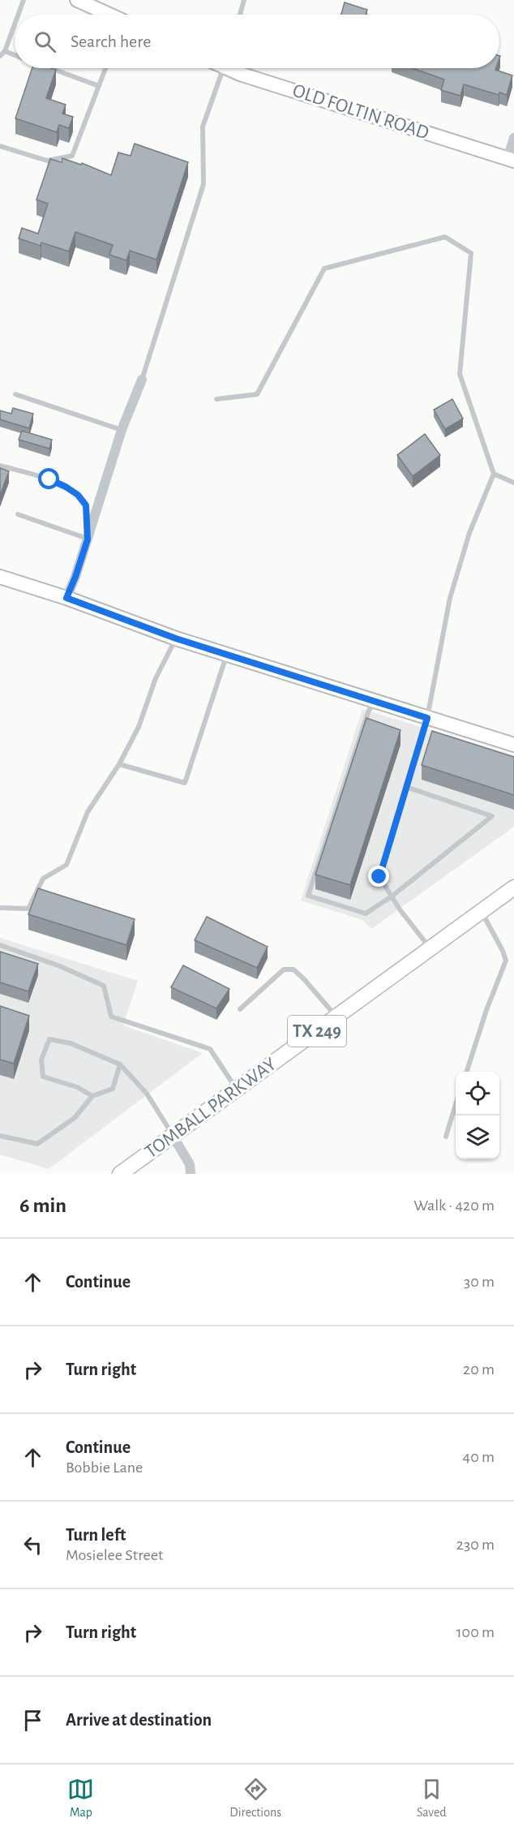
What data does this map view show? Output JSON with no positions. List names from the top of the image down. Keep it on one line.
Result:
{"streets":{"main road":["TX 249","TOMBALL PARKWAY"],"street":["OLD FOLTIN ROAD"]},"page":{"search":"Search here","heading":["6 min","Walk · 420 m"],"list":[["Continue","30 m"],["Turn right","20 m"],["Continue","Bobbie Lane","40 m"],["Turn left","Mosielee Street","230 m"],["Turn right","100 m"],"Arrive at destination"],"nav":["Map","Directions","Saved"]}}
